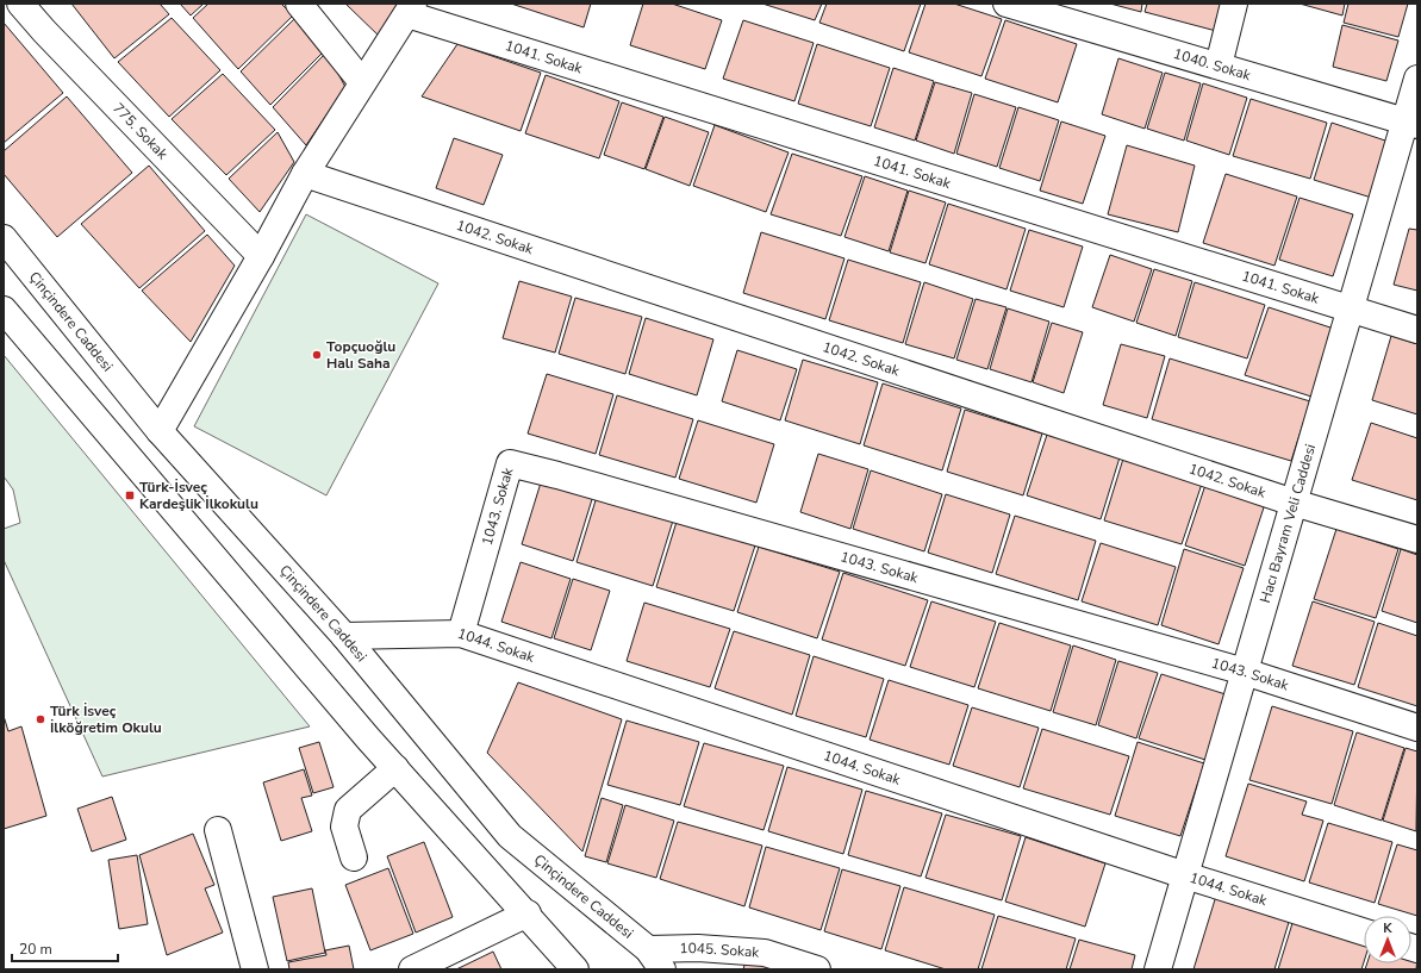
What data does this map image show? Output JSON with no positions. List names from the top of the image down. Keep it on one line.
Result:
{"streets":{"street":["1041. Sokak","1040. Sokak","775. Sokak","1042. Sokak","Çinçindere Caddesi","1043. Sokak","Hacı Bayram Veli Caddesi","1044. Sokak","1045. Sokak"]},"crossings":[["1041. Sokak","Hacı Bayram Veli Caddesi"],["1040. Sokak","Hacı Bayram Veli Caddesi"],["1042. Sokak","Hacı Bayram Veli Caddesi"],["Çinçindere Caddesi","1044. Sokak"],["Çinçindere Caddesi","1045. Sokak"],["1043. Sokak","Hacı Bayram Veli Caddesi"],["1043. Sokak","1044. Sokak"],["Hacı Bayram Veli Caddesi","1044. Sokak"]],"places":{"other":["Topçuoğlu Halı Saha","Türk İsveç İlköğretim Okulu"],"transit":["Türk-İsveç Kardeşlik İlkokulu"]},"scale_bar":"20 m","north":"top"}
